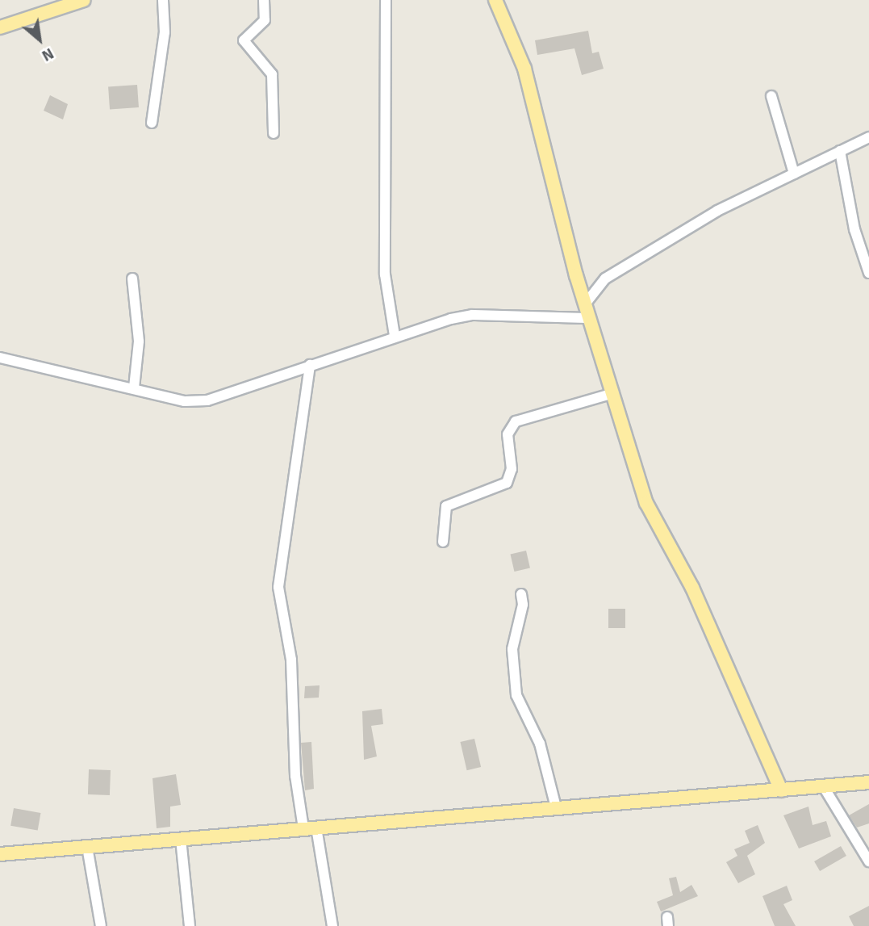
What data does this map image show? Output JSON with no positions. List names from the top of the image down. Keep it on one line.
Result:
{"north":"bottom right"}
